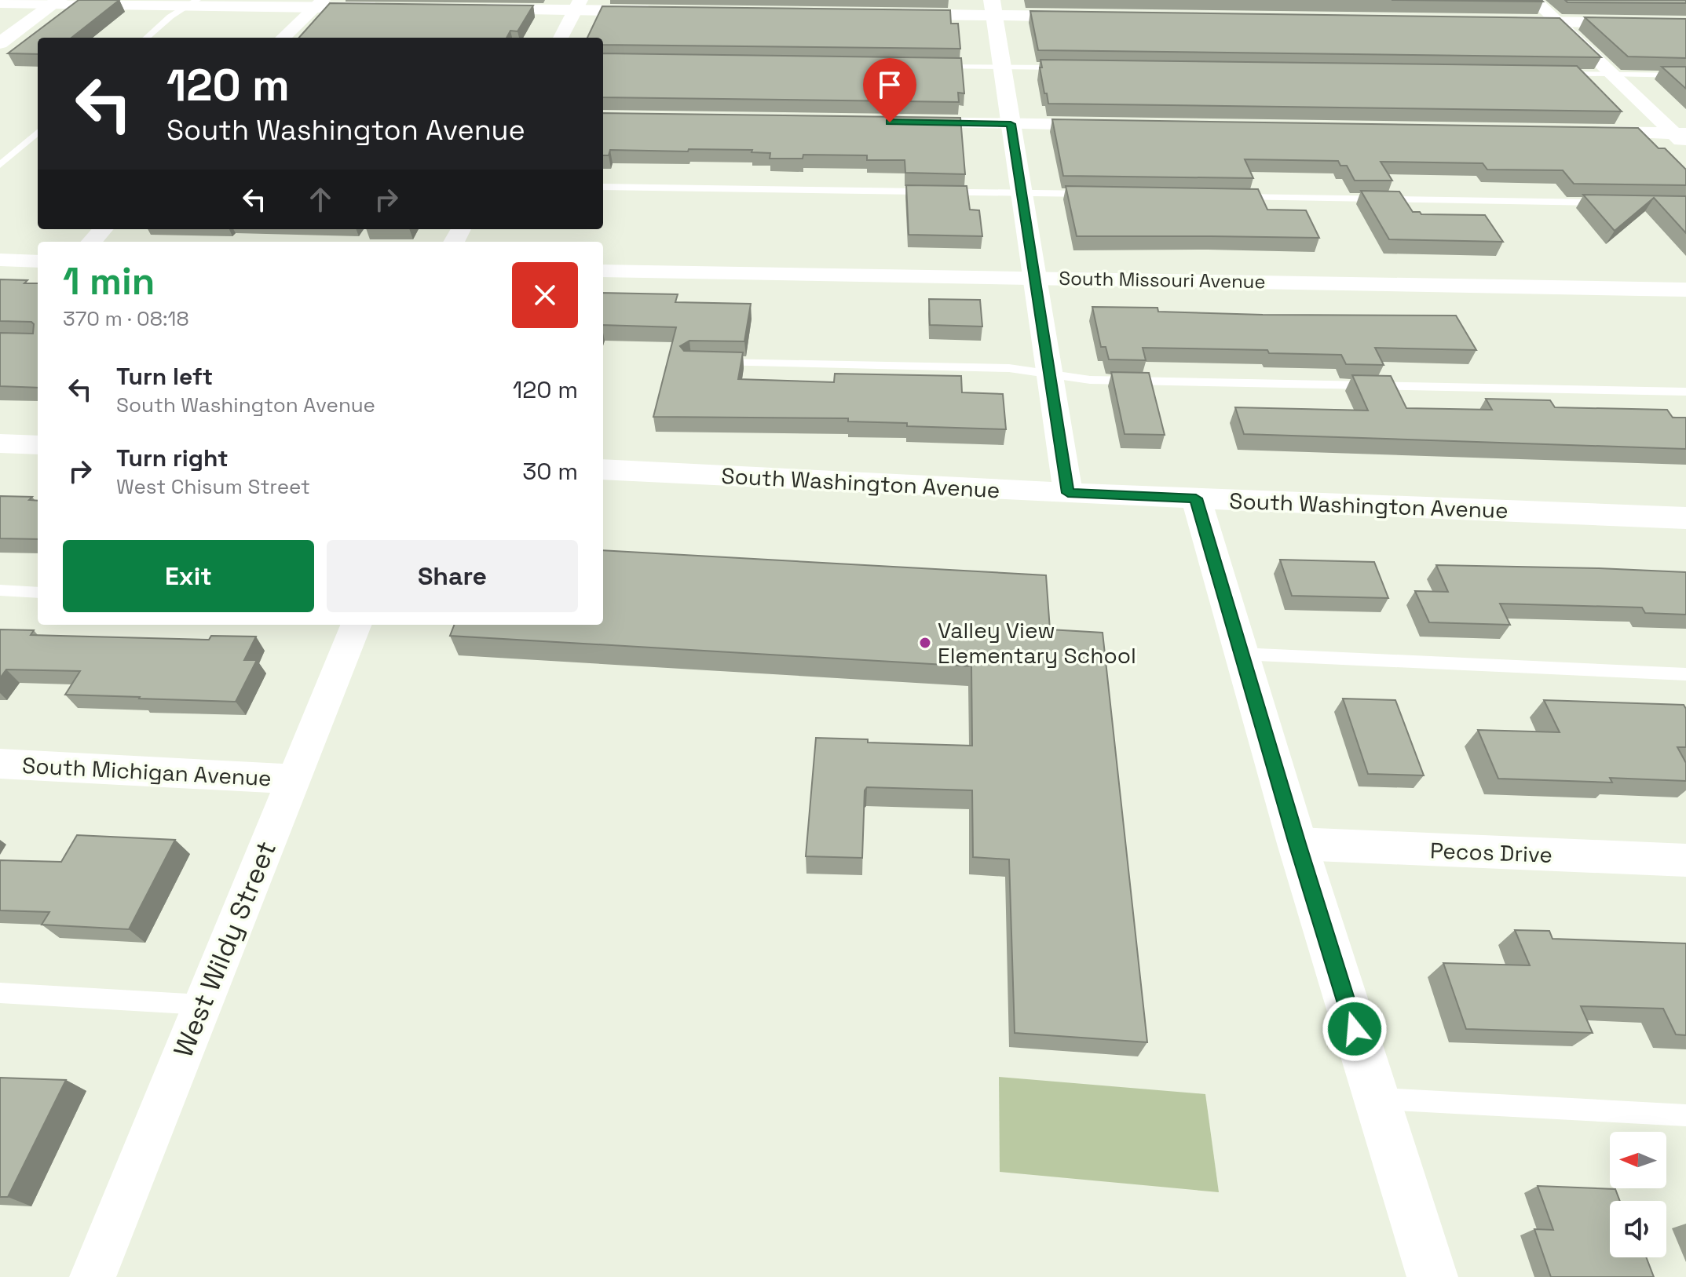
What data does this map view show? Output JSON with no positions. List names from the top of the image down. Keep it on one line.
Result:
{"streets":{"street":["South Missouri Avenue","South Washington Avenue","South Michigan Avenue","Pecos Drive","West Wildy Street"]},"crossings":[["South Michigan Avenue","West Wildy Street"]],"places":["Valley View Elementary School"],"north":"left","page":{"turn":["120 m","South Washington Avenue"],"heading":["1 min","370 m · 08:18"],"list":[{"name":"Turn left","note":"South Washington Avenue","value":"120 m"},{"name":"Turn right","note":"West Chisum Street","value":"30 m"}],"buttons":["Exit","Share"]}}
